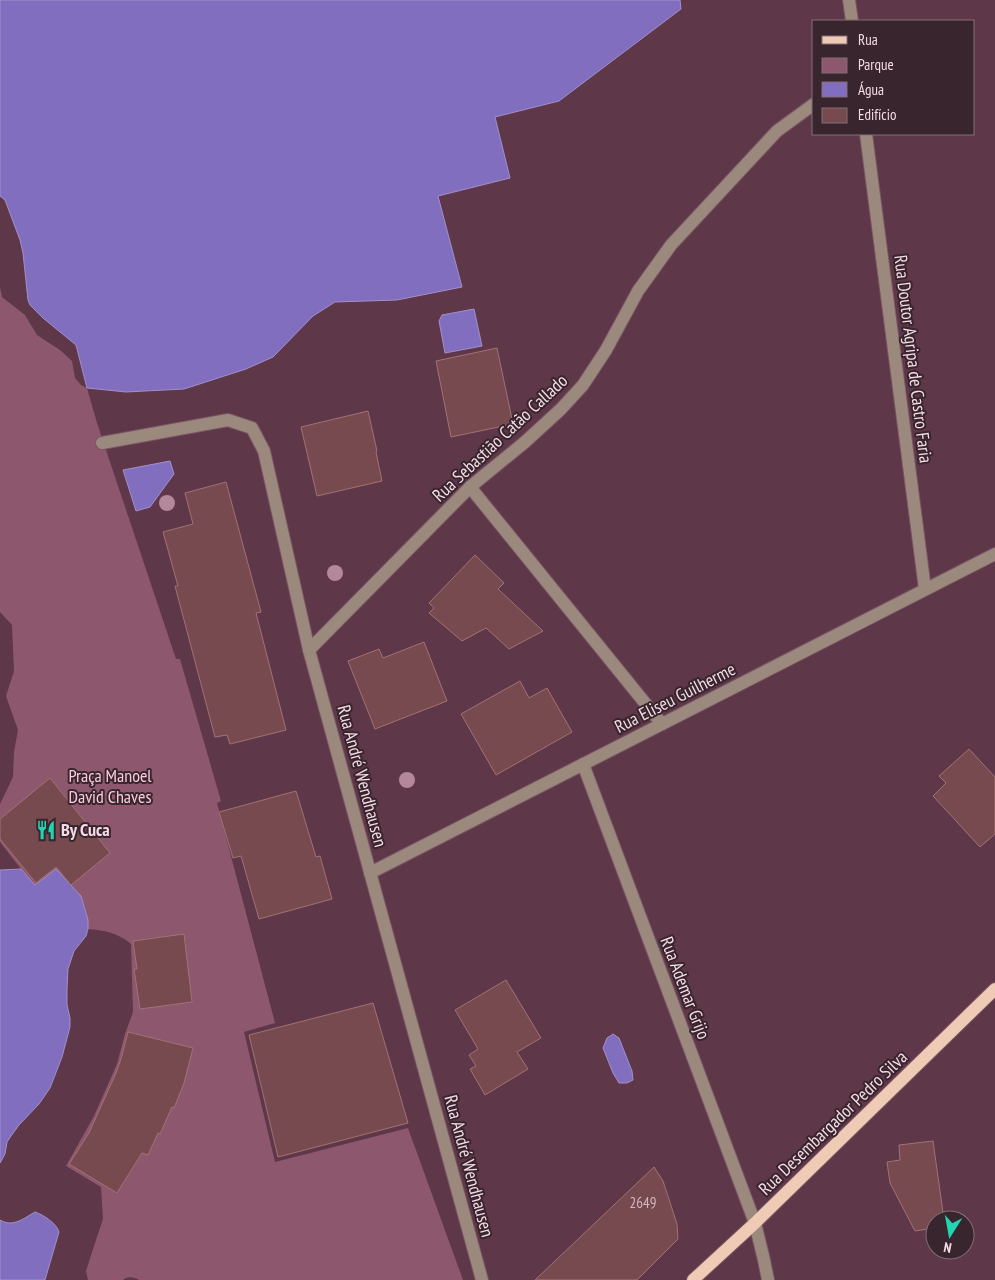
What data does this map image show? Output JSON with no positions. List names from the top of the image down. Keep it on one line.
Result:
{"streets":{"main road":["Rua Desembargador Pedro Silva"],"street":["Rua Doutor Agripa de Castro Faria","Rua Sebastião Catão Callado","Rua Eliseu Guilherme","Rua André Wendhausen","Rua Ademar Grijo"]},"crossings":[["Rua Doutor Agripa de Castro Faria","Rua Eliseu Guilherme"],["Rua Sebastião Catão Callado","Rua André Wendhausen"],["Rua Eliseu Guilherme","Rua André Wendhausen"],["Rua Eliseu Guilherme","Rua Ademar Grijo"],["Rua Ademar Grijo","Rua Desembargador Pedro Silva"]],"parks":["Praça Manoel David Chaves"],"places":{"restaurant":["By Cuca"]},"house_numbers":["2649"],"legend":["Rua","Parque","Água","Edifício"],"north":"bottom"}
